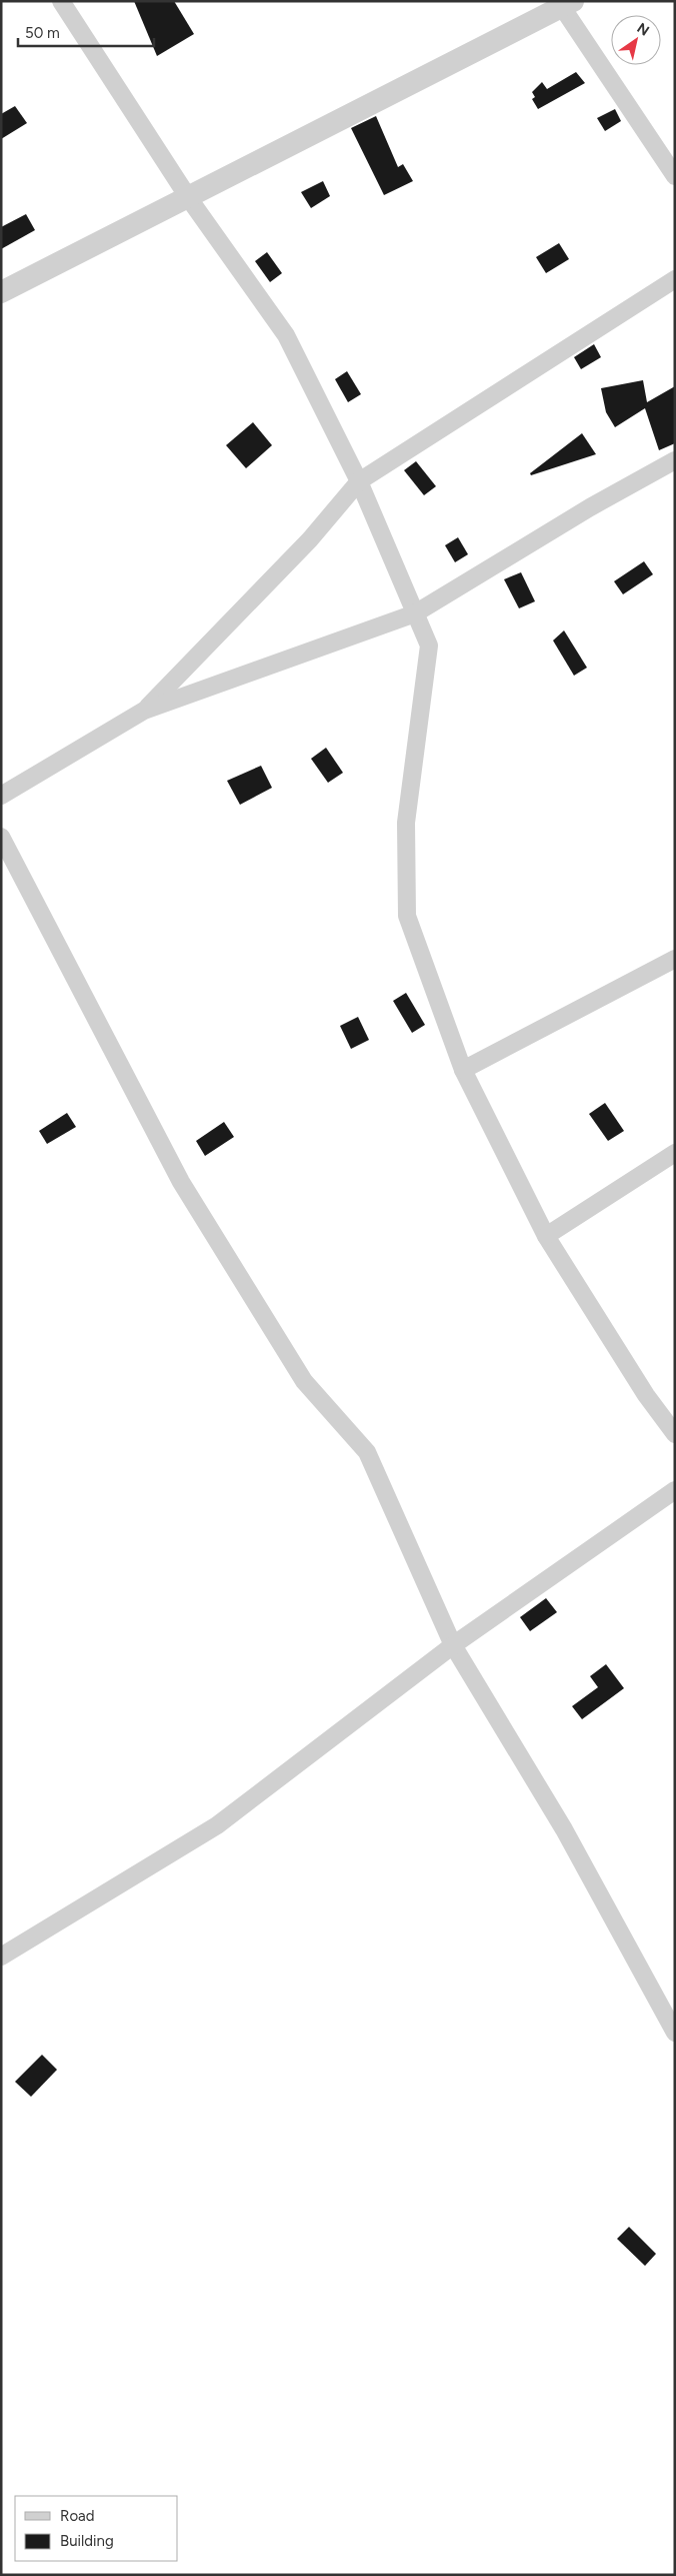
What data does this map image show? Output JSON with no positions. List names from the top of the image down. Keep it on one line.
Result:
{"legend":["Road","Building"],"scale_bar":"50 m","north":"top right"}
